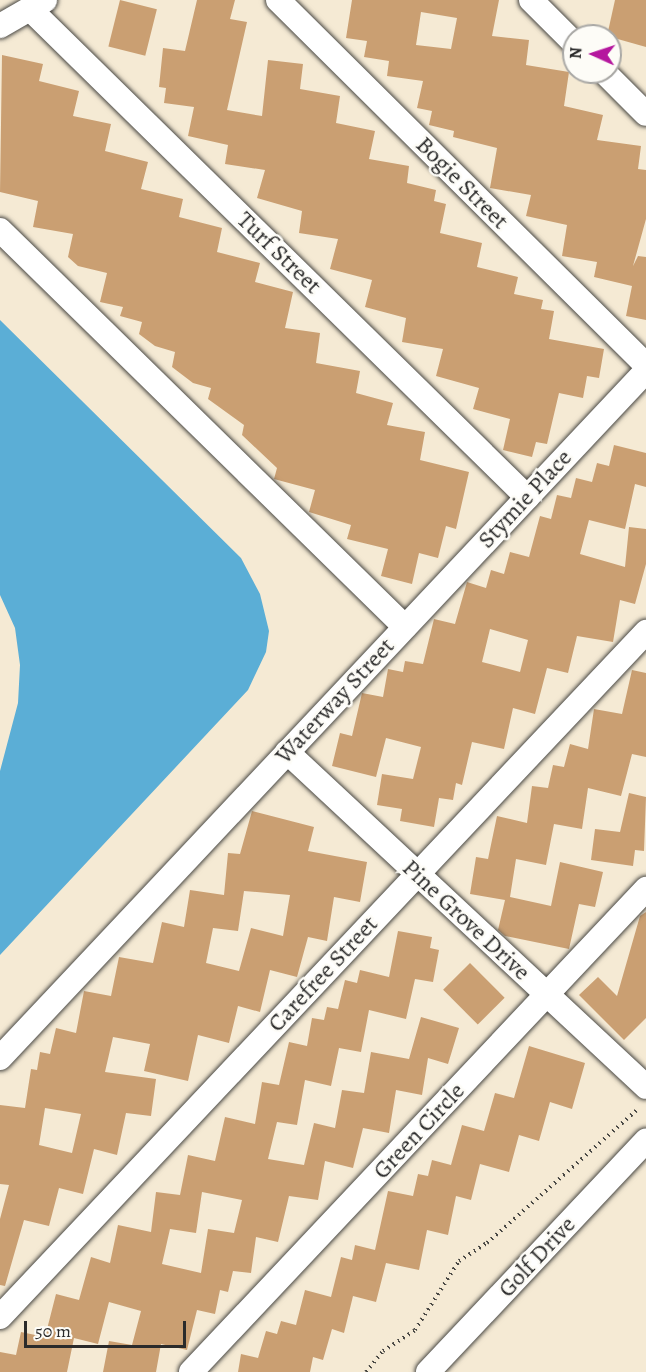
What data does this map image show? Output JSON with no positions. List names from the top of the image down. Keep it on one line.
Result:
{"streets":{"street":["Bogie Street","Turf Street","Stymie Place","Waterway Street","Pine Grove Drive","Carefree Street","Green Circle","Golf Drive"]},"crossings":[["Turf Street","Stymie Place"],["Stymie Place","Waterway Street"],["Waterway Street","Pine Grove Drive"],["Pine Grove Drive","Carefree Street"],["Pine Grove Drive","Green Circle"]],"scale_bar":"50 m","north":"left"}
